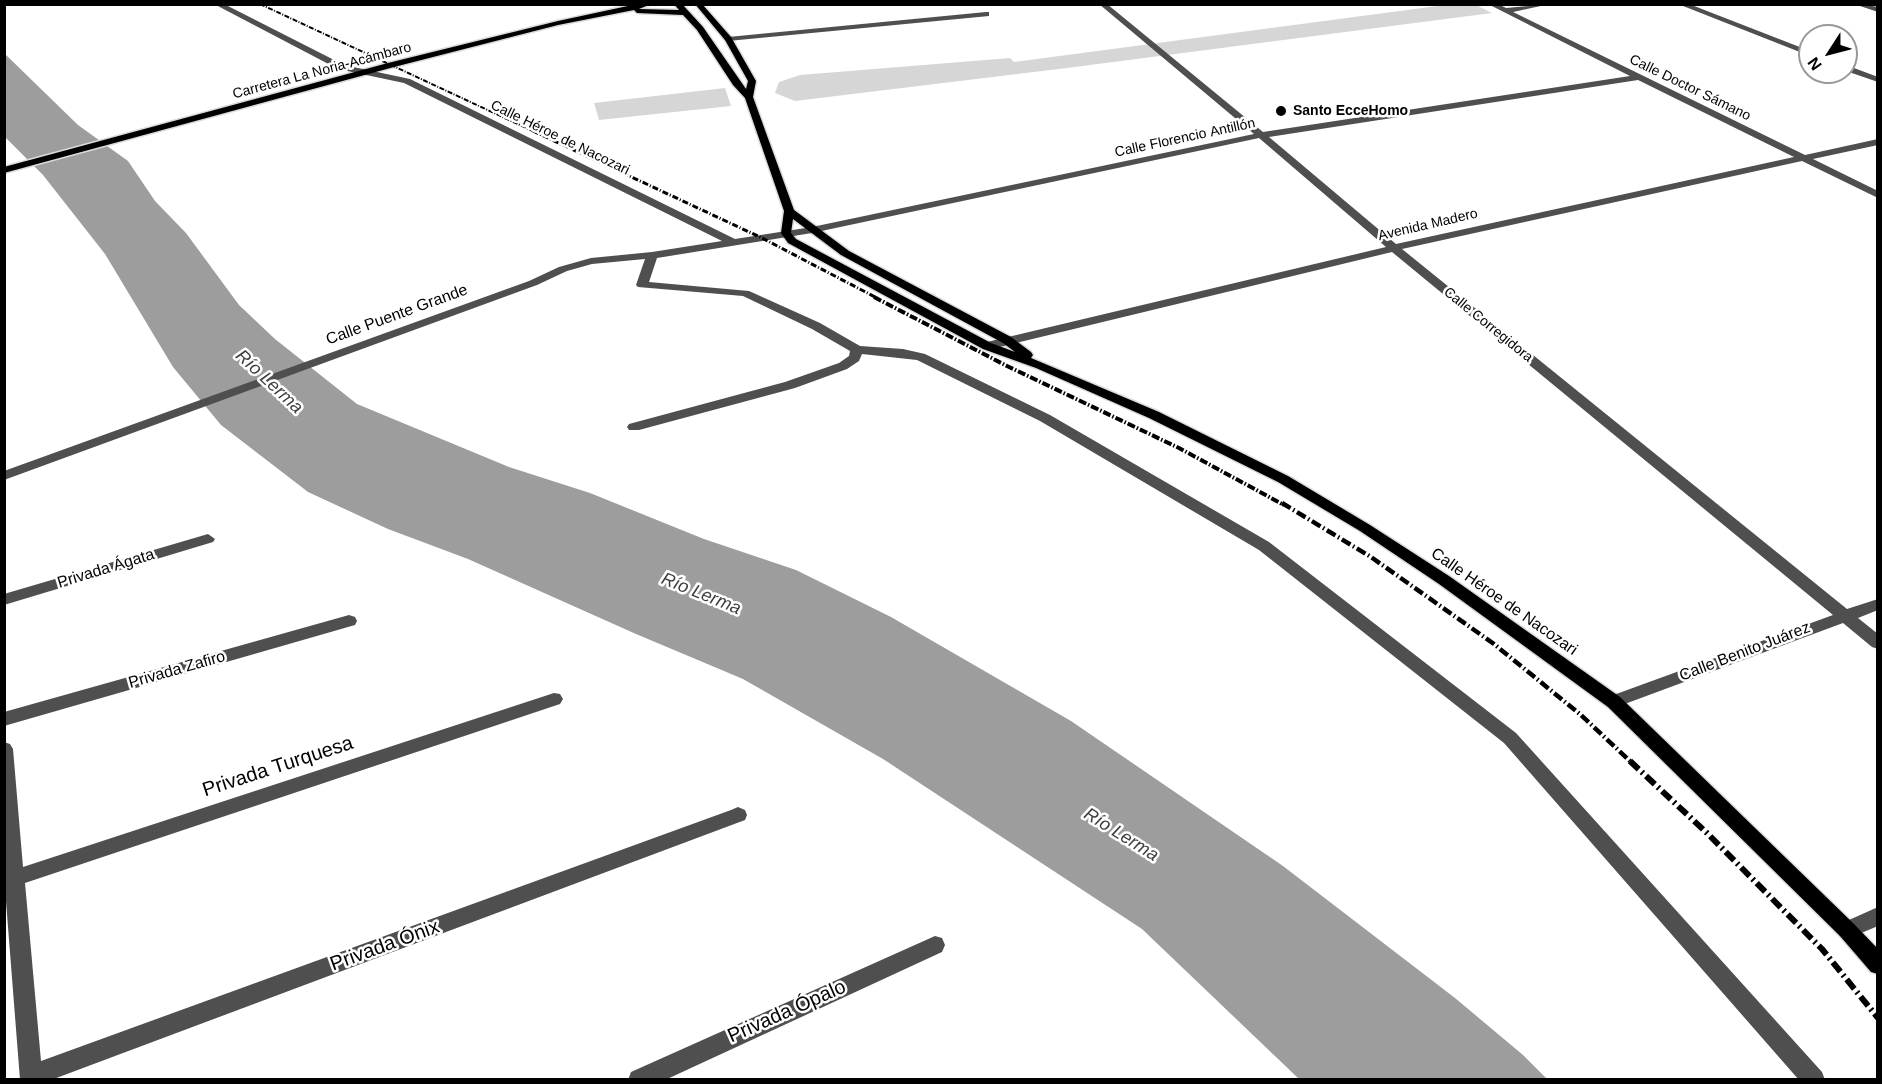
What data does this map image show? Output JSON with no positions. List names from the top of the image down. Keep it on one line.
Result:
{"streets":{"main road":["Carretera La Noria-Acámbaro","Calle Héroe de Nacozari"],"street":["Calle Doctor Sámano","Calle Florencio Antillón","Avenida Madero","Calle Puente Grande","Calle Corregidora","Privada Ágata","Calle Benito Juárez","Privada Zafiro","Privada Turquesa","Privada Ónix","Privada Ópalo"]},"crossings":[["Carretera La Noria-Acámbaro","Calle Héroe de Nacozari"],["Calle Doctor Sámano","Calle Florencio Antillón"],["Calle Doctor Sámano","Avenida Madero"],["Calle Héroe de Nacozari","Calle Florencio Antillón"],["Calle Héroe de Nacozari","Avenida Madero"],["Calle Héroe de Nacozari","Calle Puente Grande"],["Calle Héroe de Nacozari","Calle Benito Juárez"],["Calle Florencio Antillón","Calle Puente Grande"],["Calle Florencio Antillón","Calle Corregidora"],["Avenida Madero","Calle Corregidora"],["Calle Corregidora","Calle Benito Juárez"]],"water":["Río Lerma"],"places":["Santo EcceHomo"],"north":"bottom left"}
